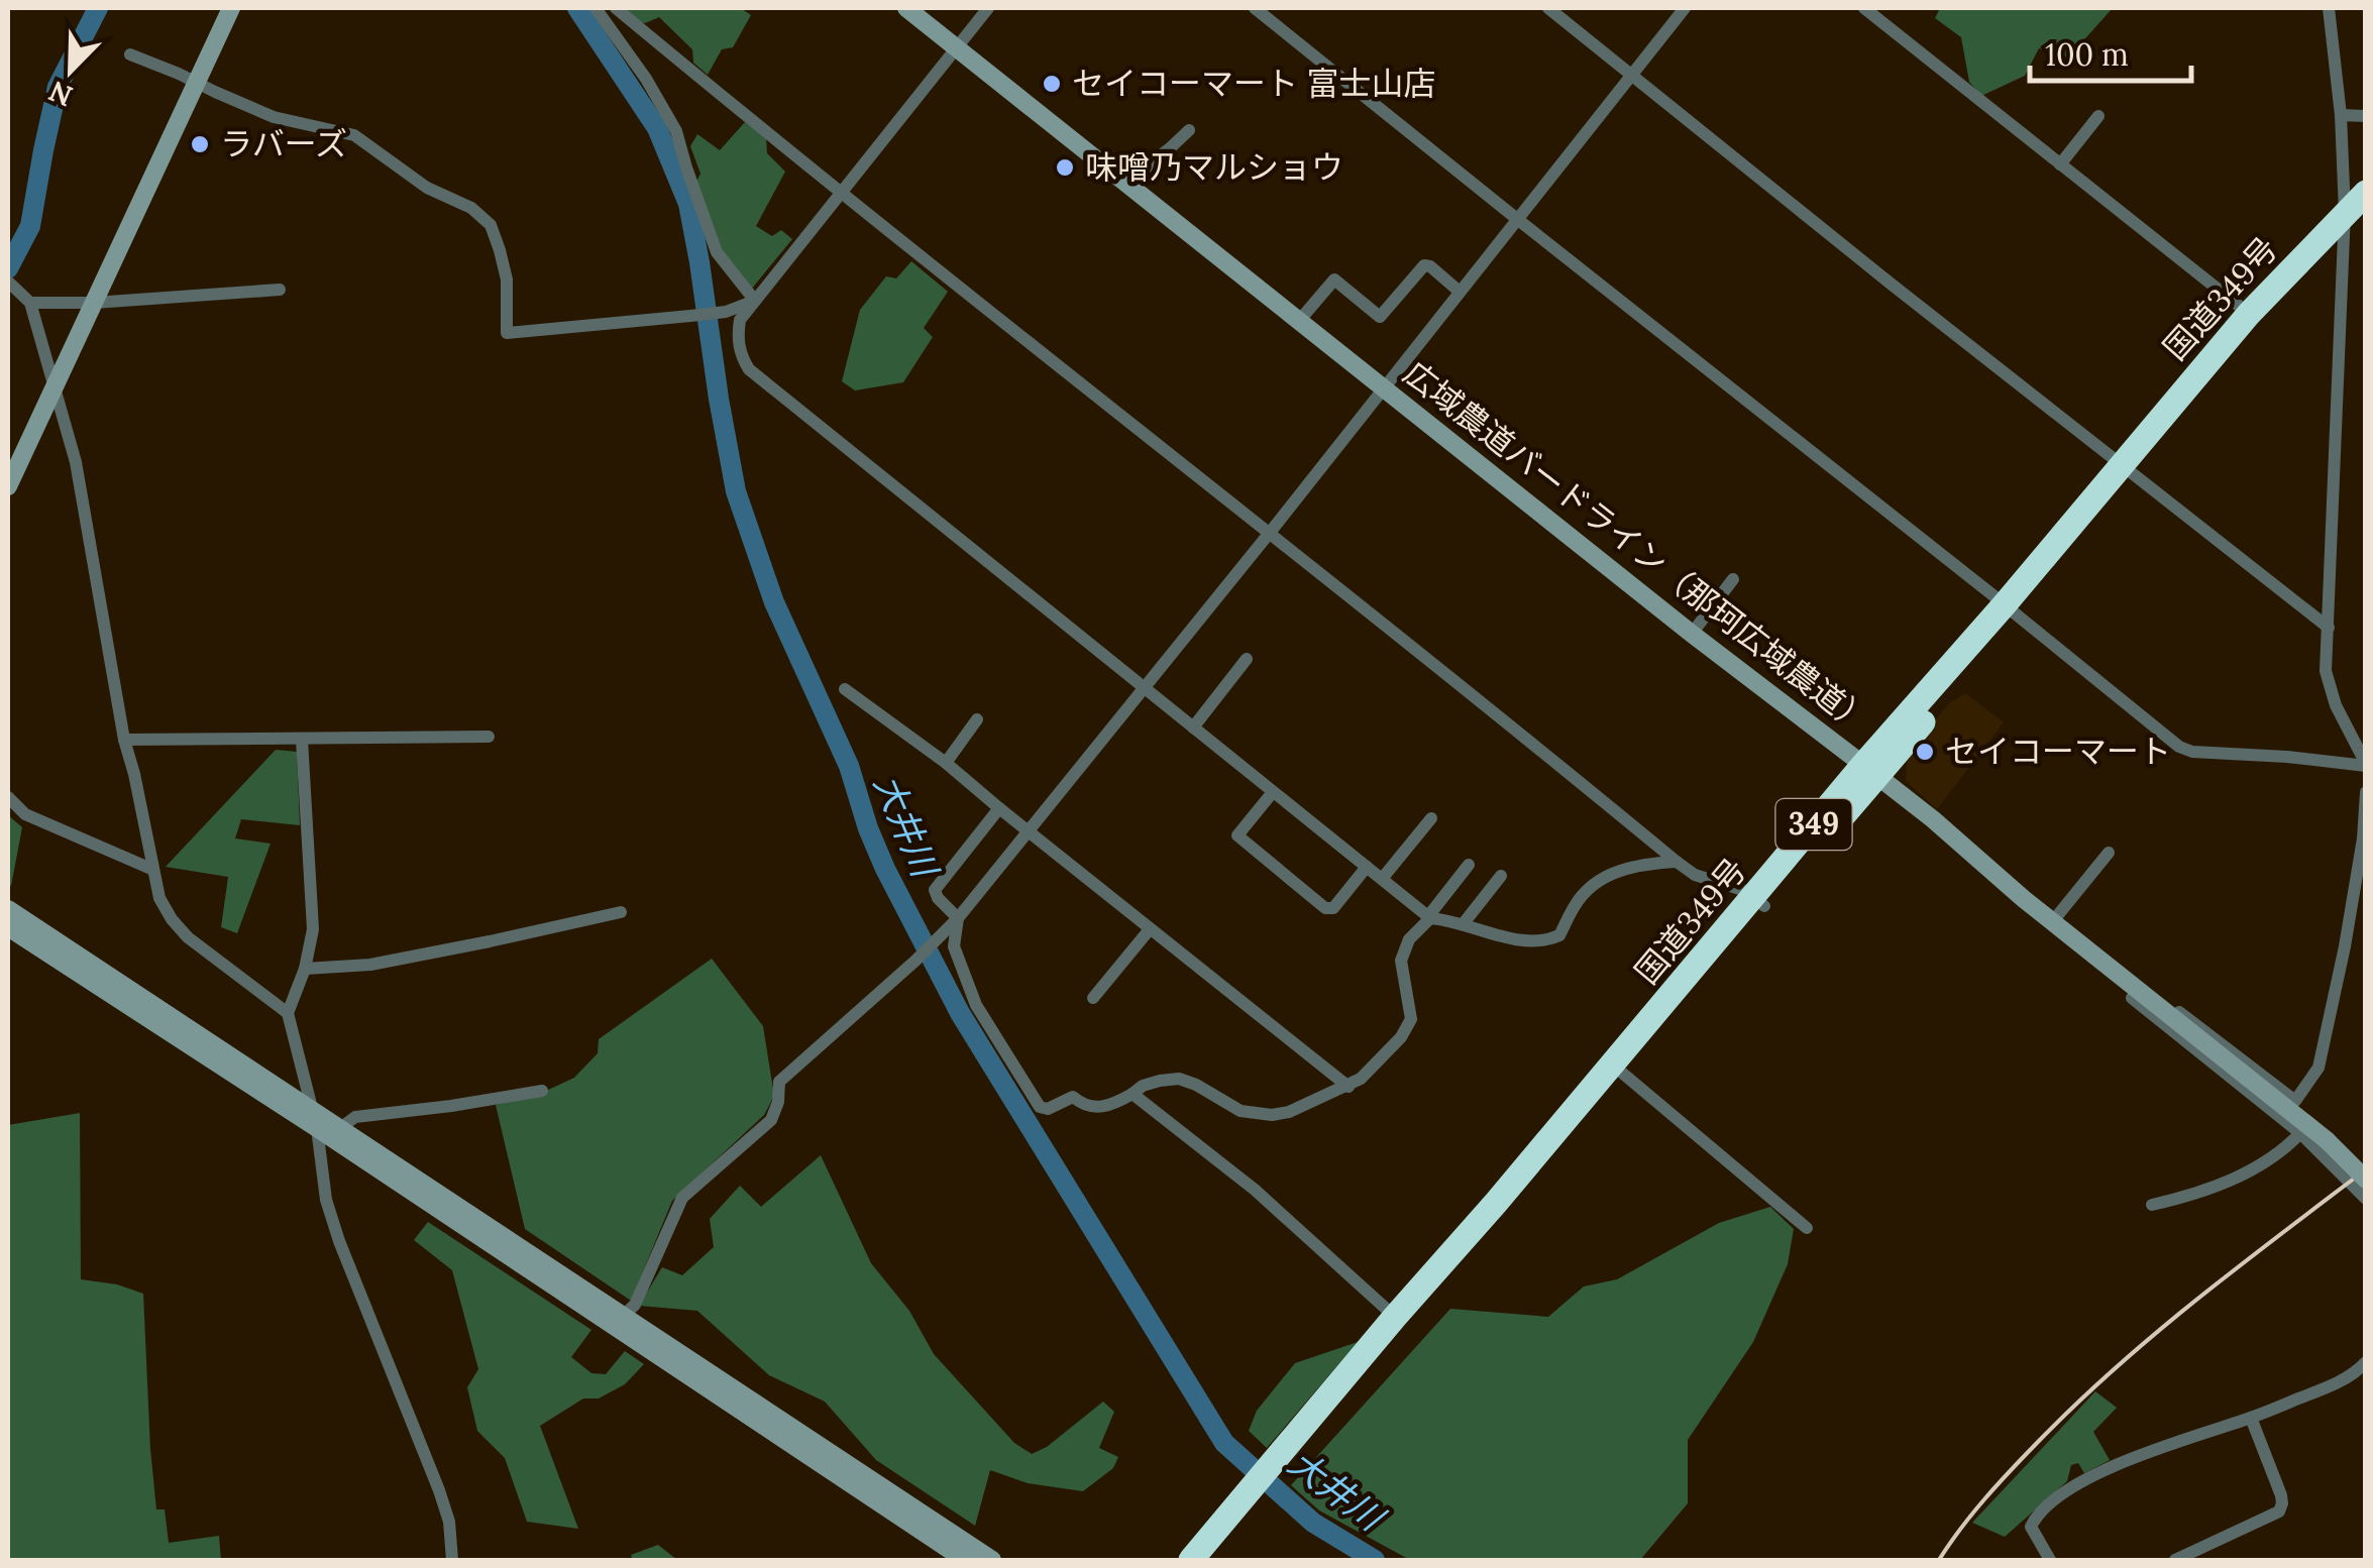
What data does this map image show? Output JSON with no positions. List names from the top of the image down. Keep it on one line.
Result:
{"streets":{"highway":["国道349号","349"],"street":["広域農道バードライン（那珂広域農道）"]},"crossings":[["国道349号","広域農道バードライン（那珂広域農道）"]],"water":["大井川"],"places":["セイコーマート 富士山店","ラバーズ","味噌乃マルショウ","セイコーマート"],"scale_bar":"100 m","north":"bottom left"}
